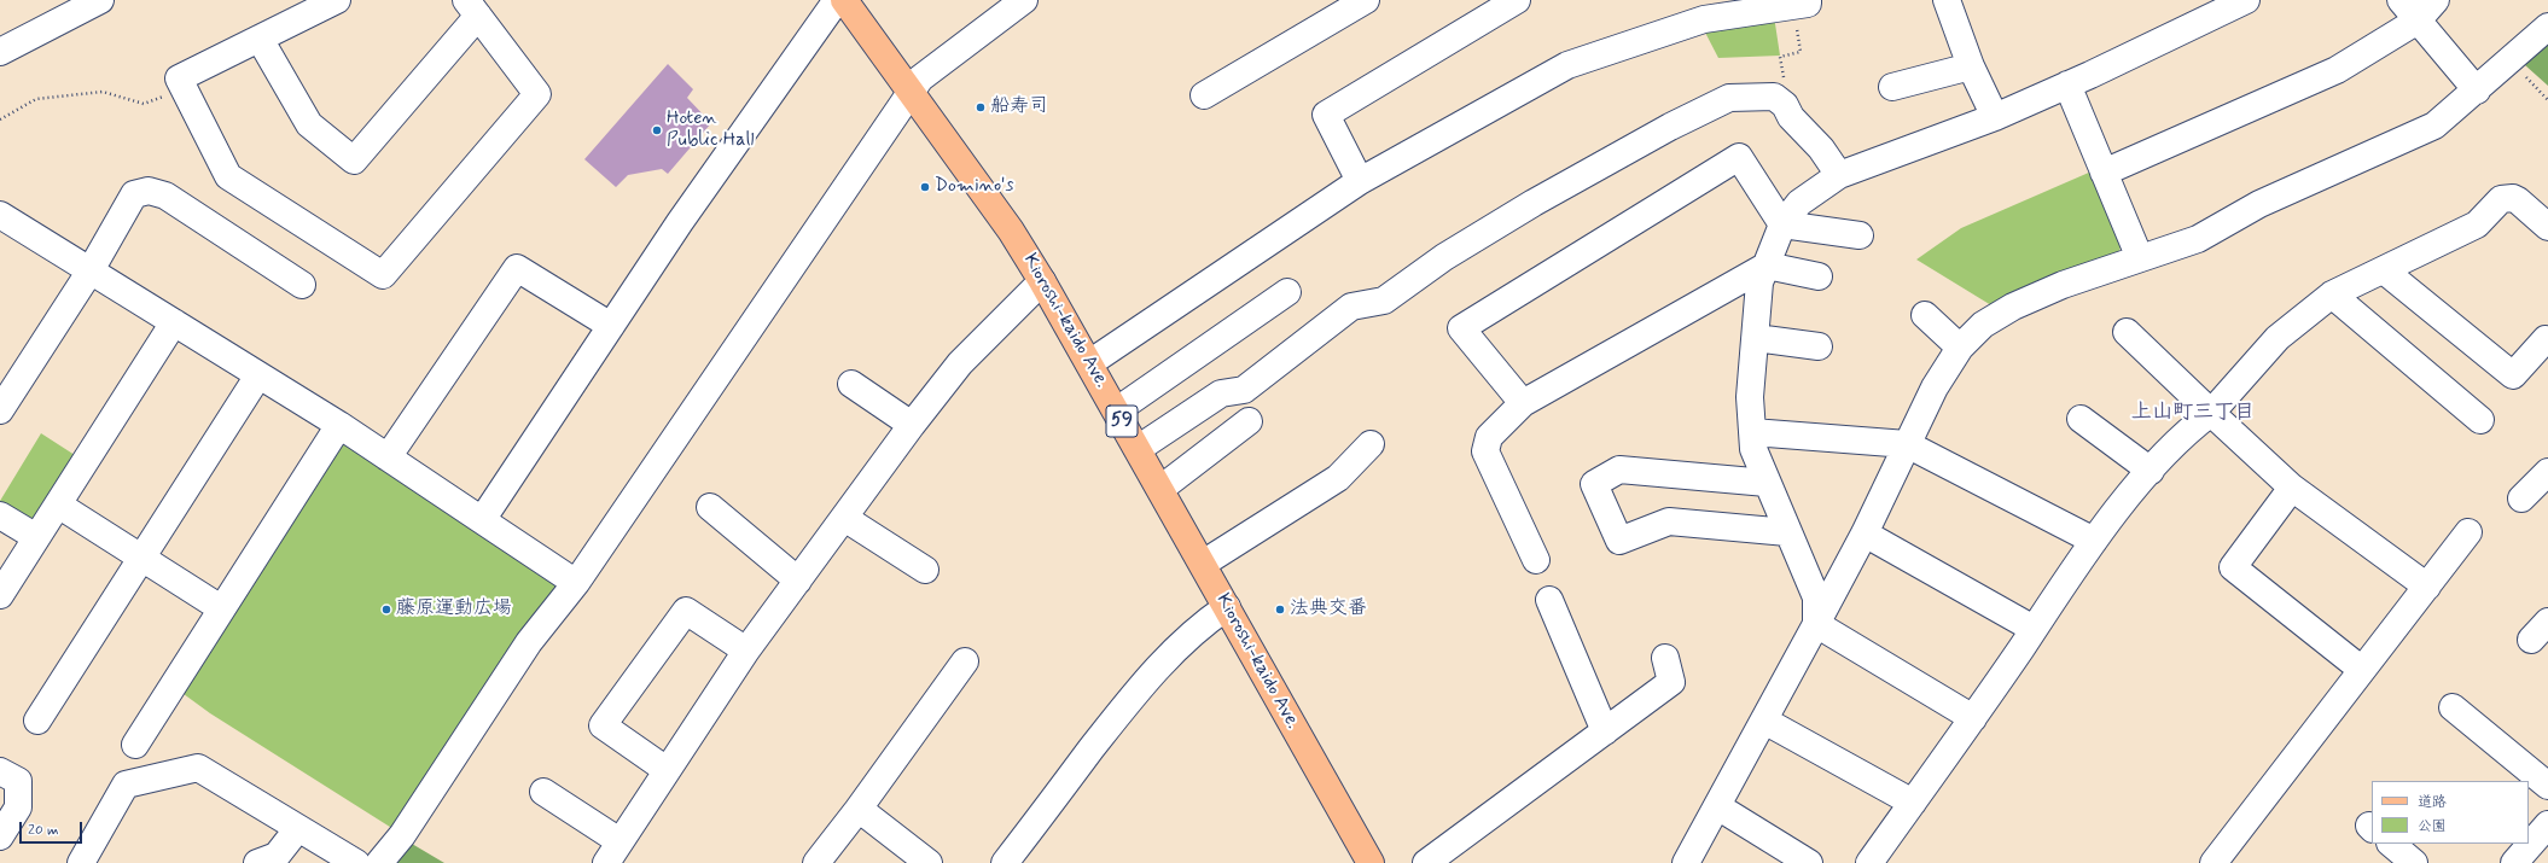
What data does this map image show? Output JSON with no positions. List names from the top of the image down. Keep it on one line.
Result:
{"streets":{"main road":["Kioroshi-kaido Ave.","59"]},"districts":["上山町三丁目"],"places":["船寿司","Hoten Public Hall","Domino's","藤原運動広場","法典交番"],"legend":["道路","公園"],"scale_bar":"20 m"}
